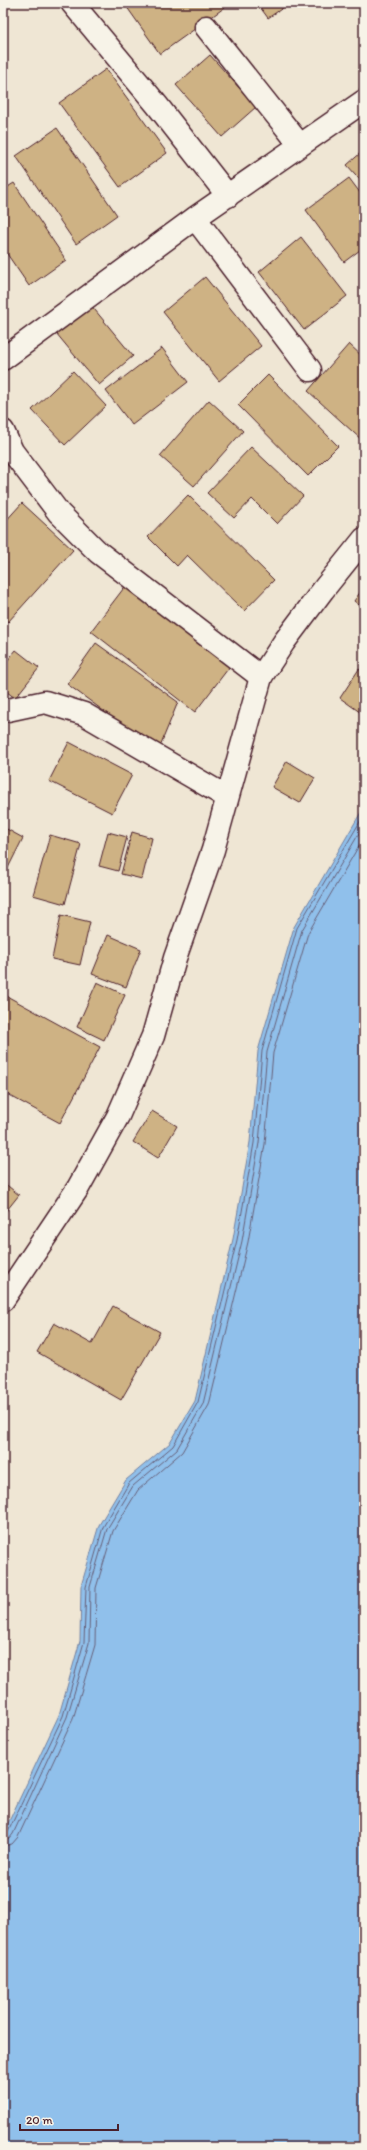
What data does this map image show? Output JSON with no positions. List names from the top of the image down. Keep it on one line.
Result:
{"scale_bar":"20 m"}
